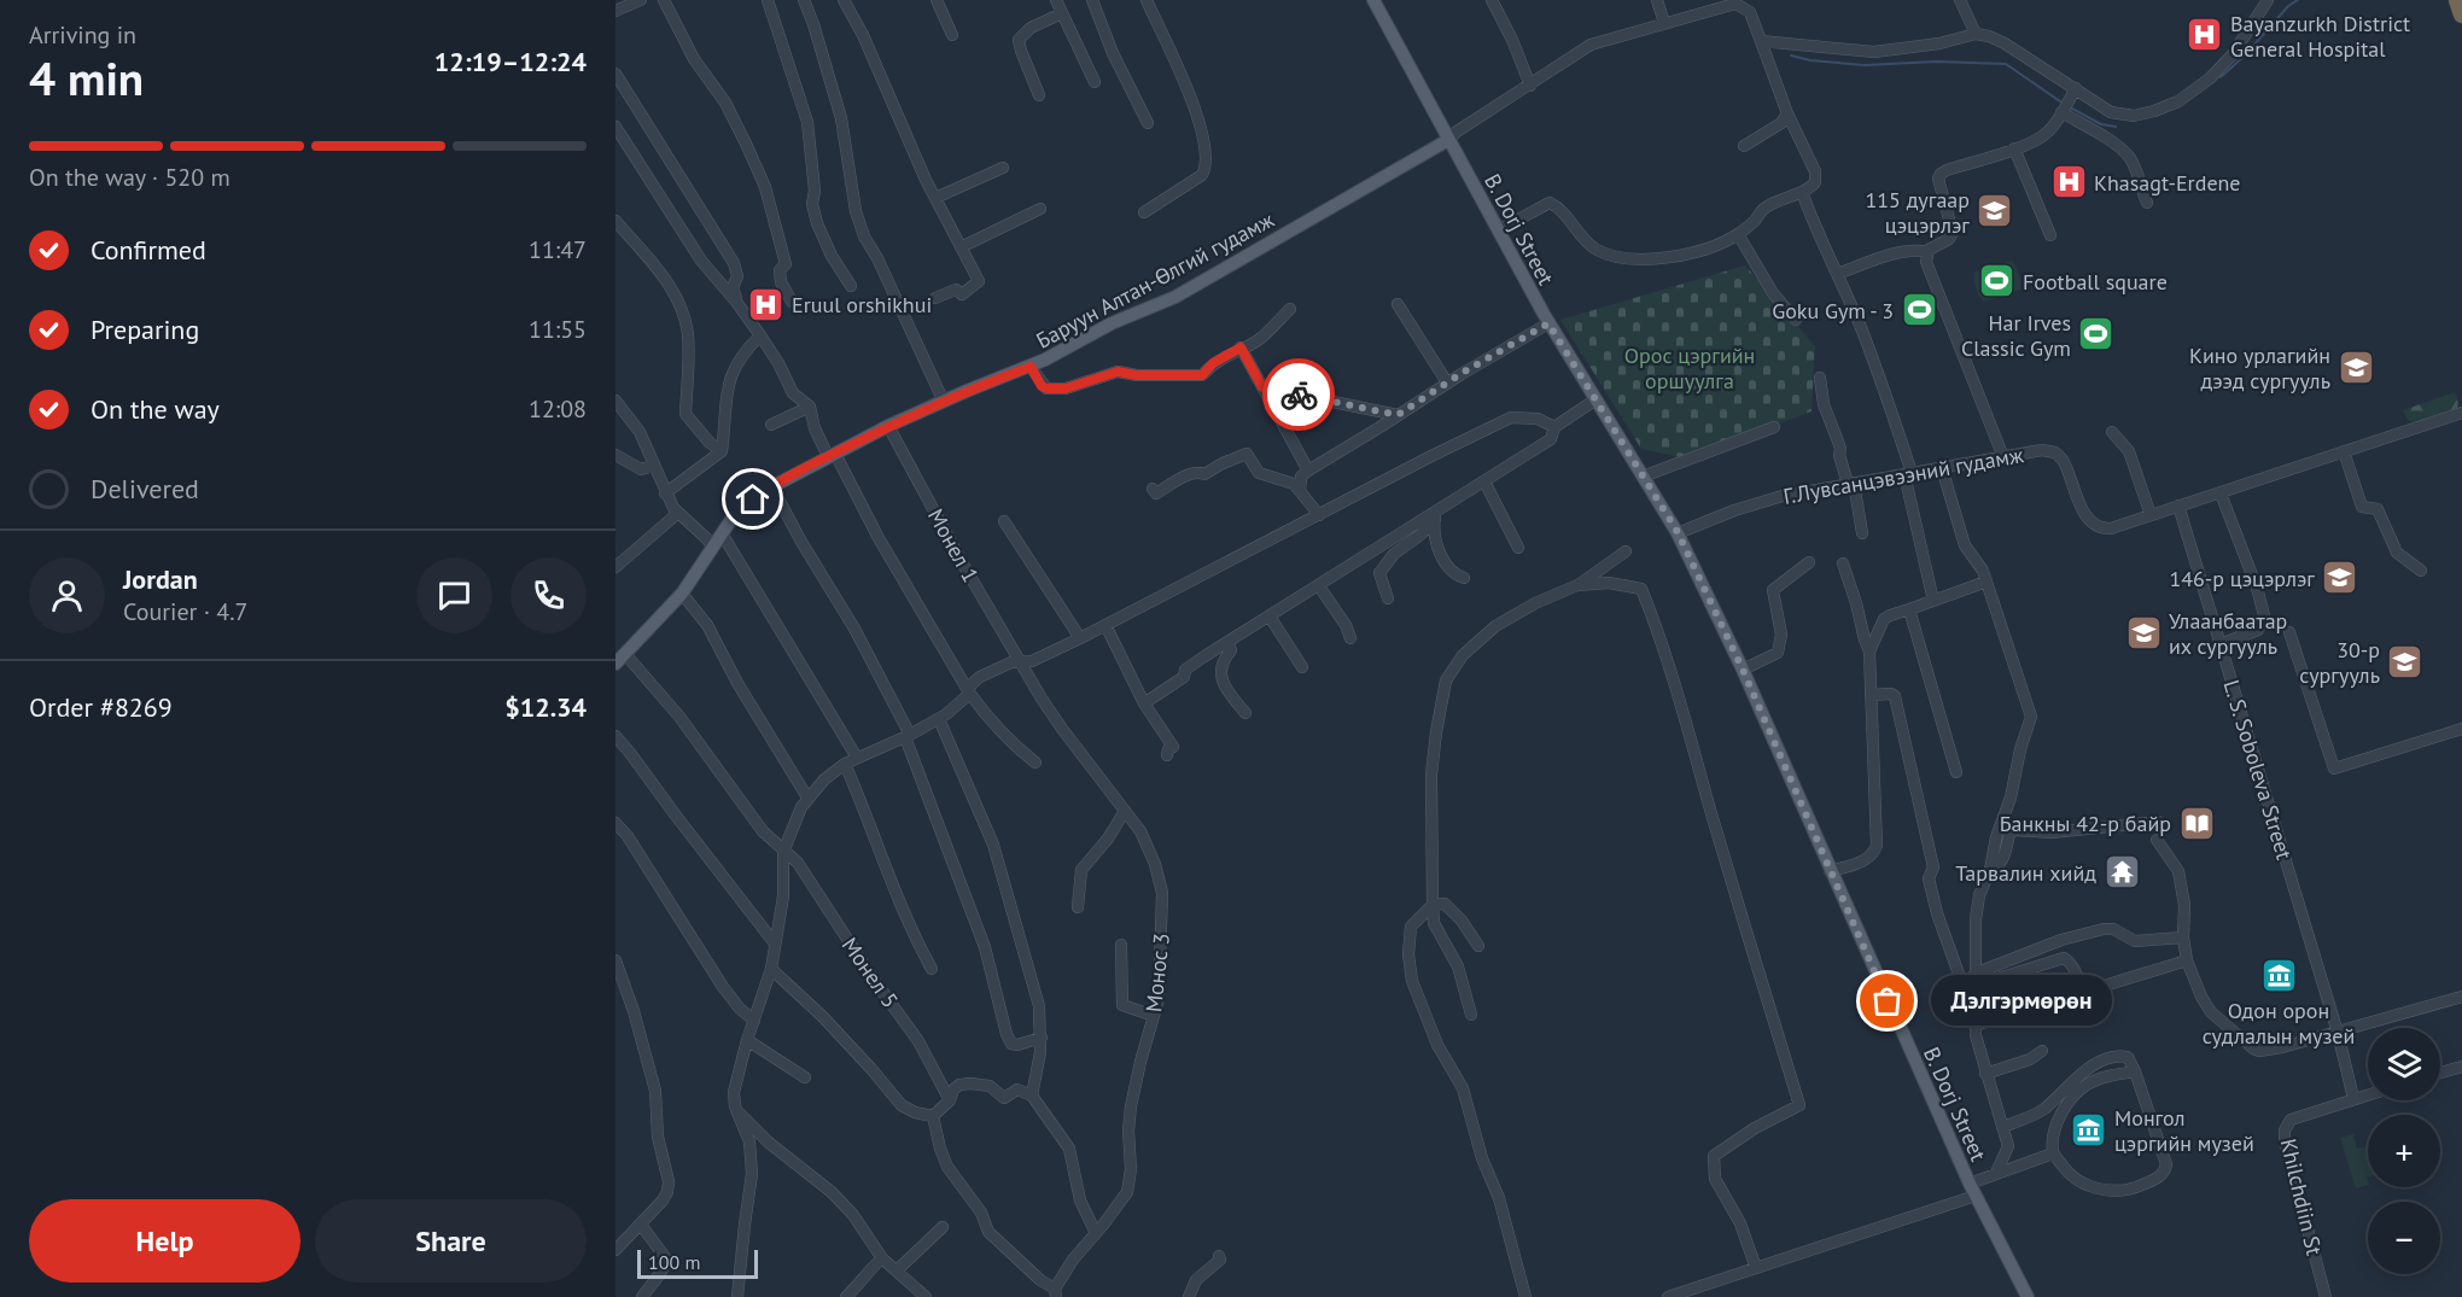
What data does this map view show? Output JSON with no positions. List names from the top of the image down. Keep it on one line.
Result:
{"streets":{"main road":["B. Dorj Street","Баруун Алтан-Өлгий гудамж"],"street":["Г.Лувсанцэвээний гудамж","Монел 1","L. S. Soboleva Street","Монел 5","Монос 3","Khilchdiin St"]},"crossings":[["B. Dorj Street","Баруун Алтан-Өлгий гудамж"],["B. Dorj Street","Г.Лувсанцэвээний гудамж"],["Баруун Алтан-Өлгий гудамж","Монел 1"],["Баруун Алтан-Өлгий гудамж","Монел 5"],["Г.Лувсанцэвээний гудамж","L. S. Soboleva Street"],["Монел 1","Монос 3"],["L. S. Soboleva Street","Khilchdiin St"]],"parks":["Орос цэргийн оршуулга"],"places":{"hospital":["Bayanzurkh District General Hospital","Khasagt-Erdene","Eruul orshikhui"],"school or university":["115 дугаар цэцэрлэг","Кино урлагийн дээд сургууль","146-р цэцэрлэг","Улаанбаатар их сургууль","30-р сургууль"],"sports":["Football square","Goku Gym - 3","Har Irves Classic Gym"],"library":["Банкны 42-р байр"],"temple":["Тарвалин хийд"],"museum":["Одон орон судлалын музей","Монгол цэргийн музей"],"other":["Дэлгэрмөрөн"]},"scale_bar":"100 m","page":{"heading":["4 min","Arriving in","12:19–12:24"],"panel":["Jordan","Courier · 4.7","Order #8269","$12.34"],"bar":"On the way · 520 m","list":[["Confirmed","11:47"],["Preparing","11:55"],["On the way","12:08"],"Delivered"],"bubble":"Дэлгэрмөрөн","map_buttons":["+","−"],"buttons":["Help","Share"],"scale":"100 m"}}
